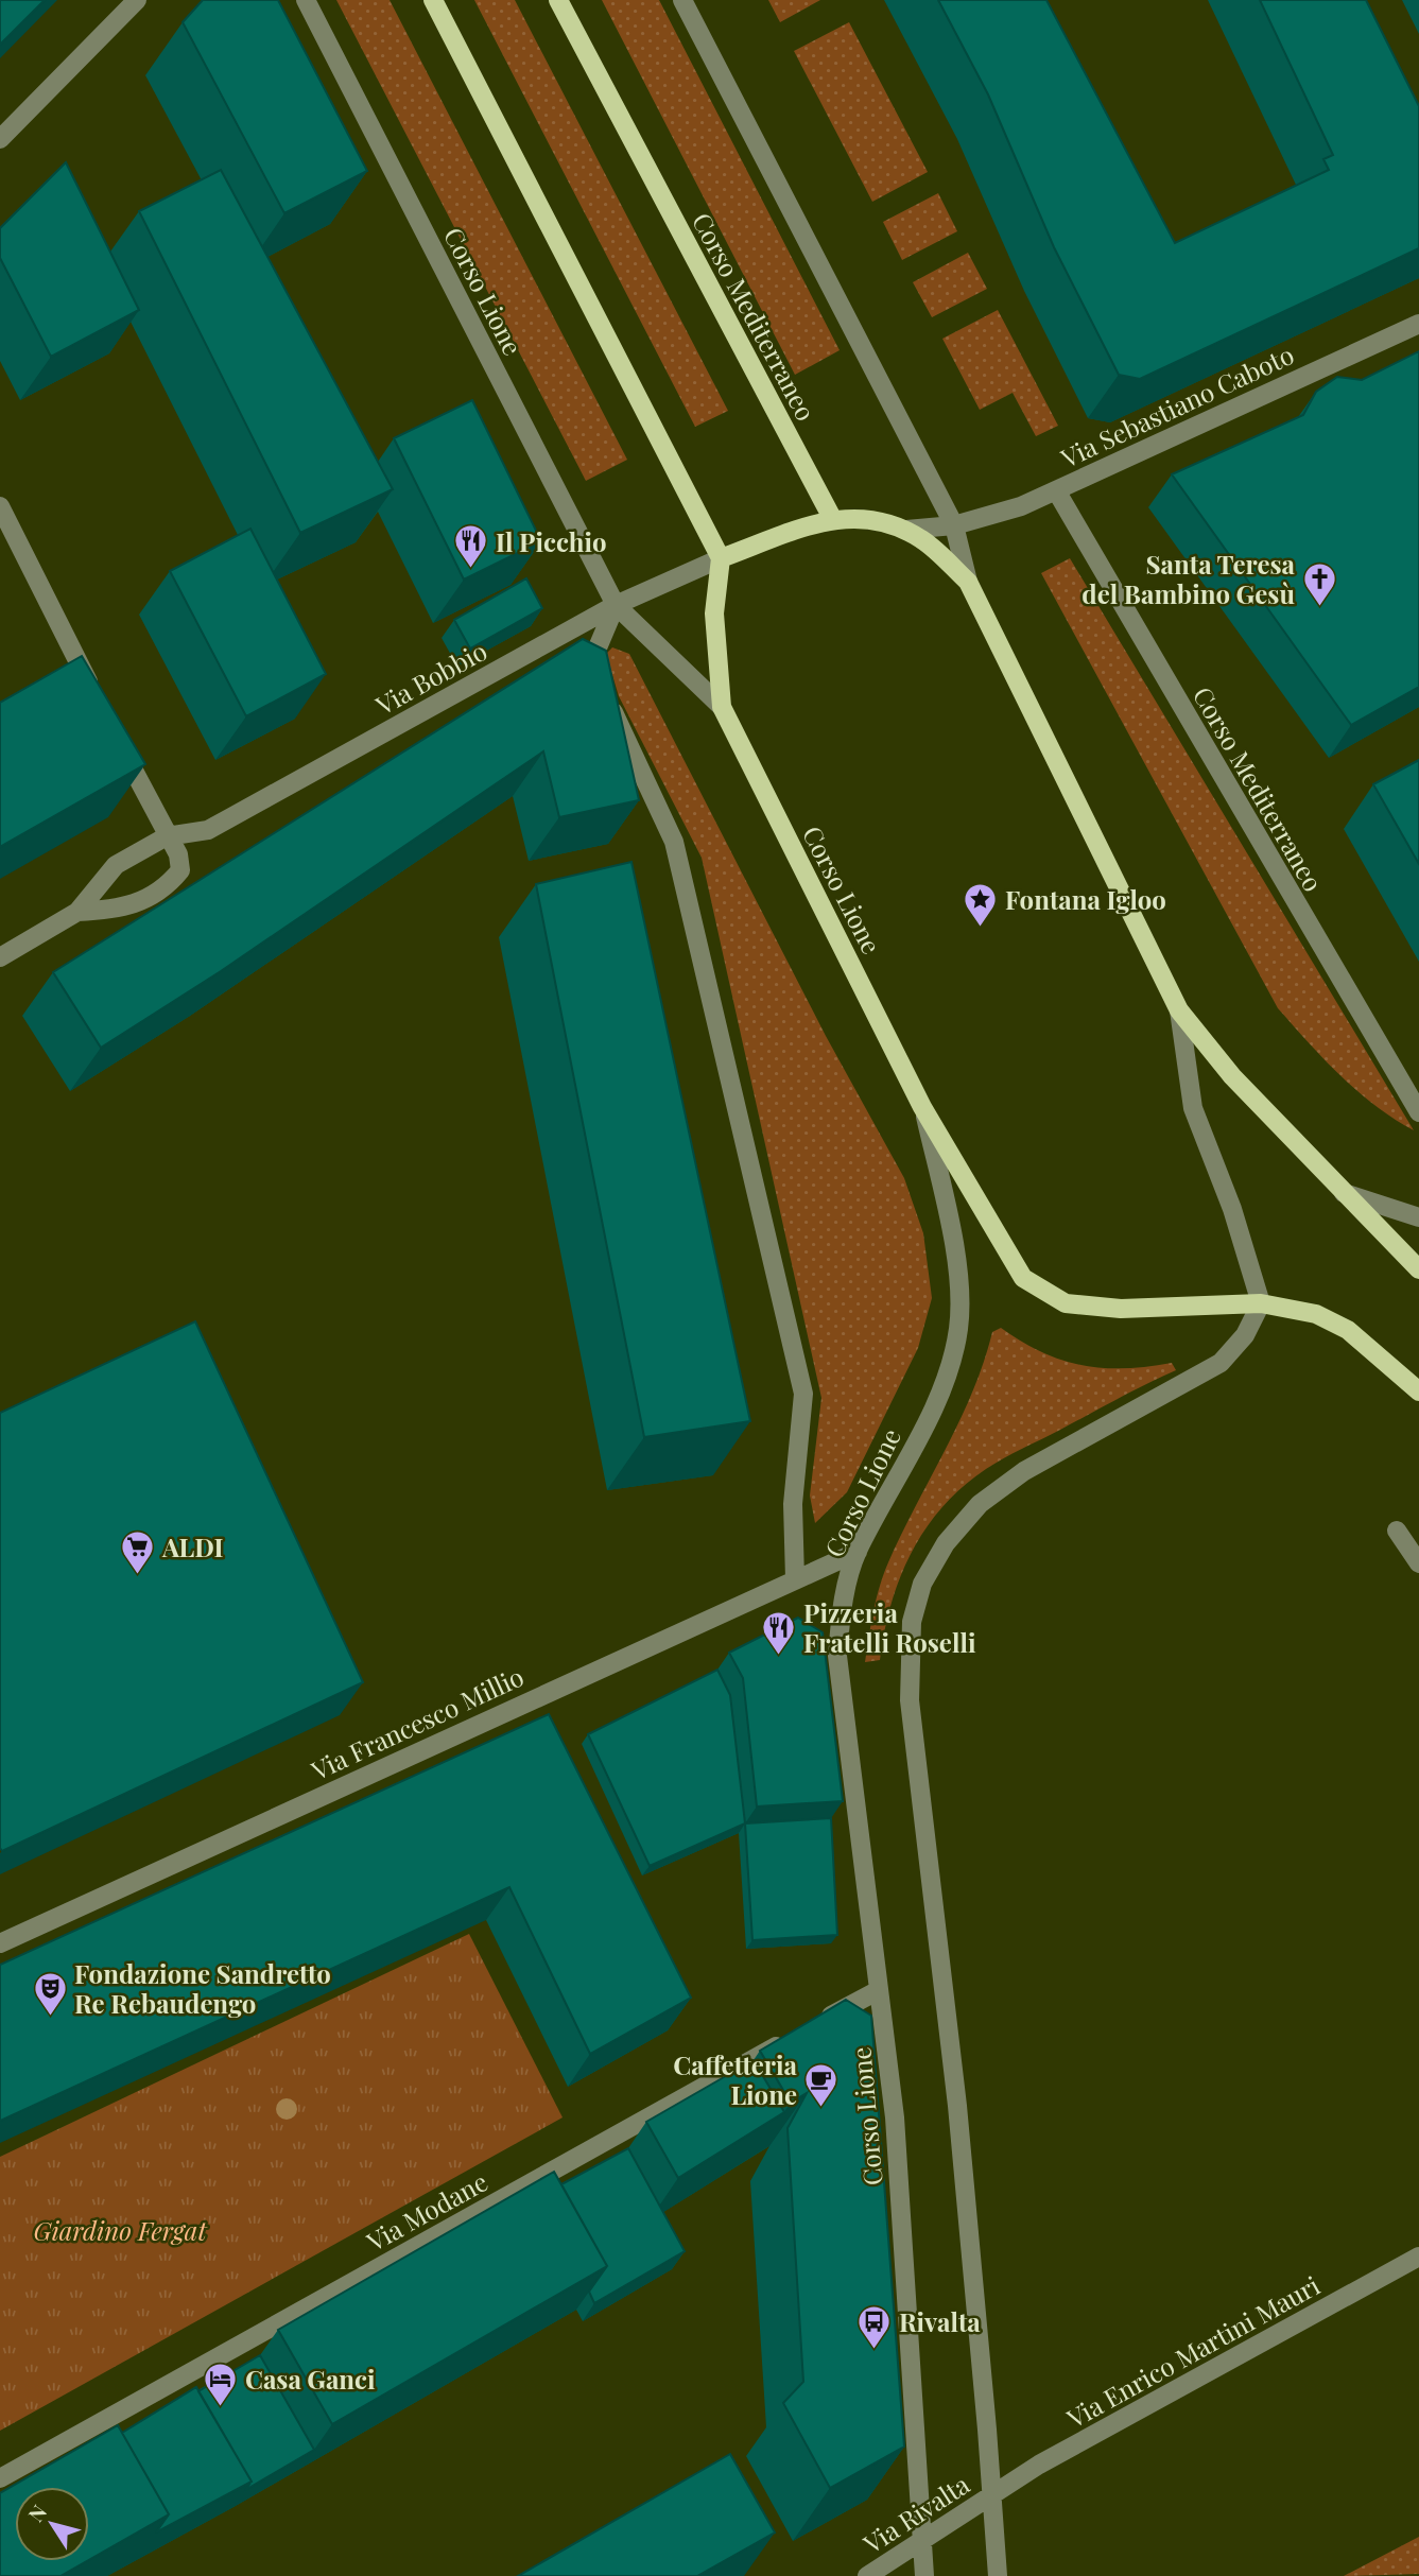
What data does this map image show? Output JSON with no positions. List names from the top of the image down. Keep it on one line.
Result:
{"streets":{"main road":["Corso Lione","Corso Mediterraneo"],"street":["Via Sebastiano Caboto","Via Bobbio","Via Francesco Millio","Via Modane","Via Enrico Martini Mauri","Via Rivalta"]},"crossings":[["Corso Lione","Via Bobbio"],["Corso Lione","Via Francesco Millio"],["Corso Lione","Via Rivalta"],["Corso Mediterraneo","Via Sebastiano Caboto"],["Via Enrico Martini Mauri","Via Rivalta"]],"parks":["Giardino Fergat"],"places":{"restaurant":["Il Picchio","Pizzeria Fratelli Roselli"],"church":["Santa Teresa del Bambino Gesù"],"place":["Fontana Igloo"],"supermarket":["ALDI"],"theatre":["Fondazione Sandretto Re Rebaudengo"],"cafe":["Caffetteria Lione"],"bus stop":["Rivalta"],"hotel":["Casa Ganci"]},"north":"top left"}
